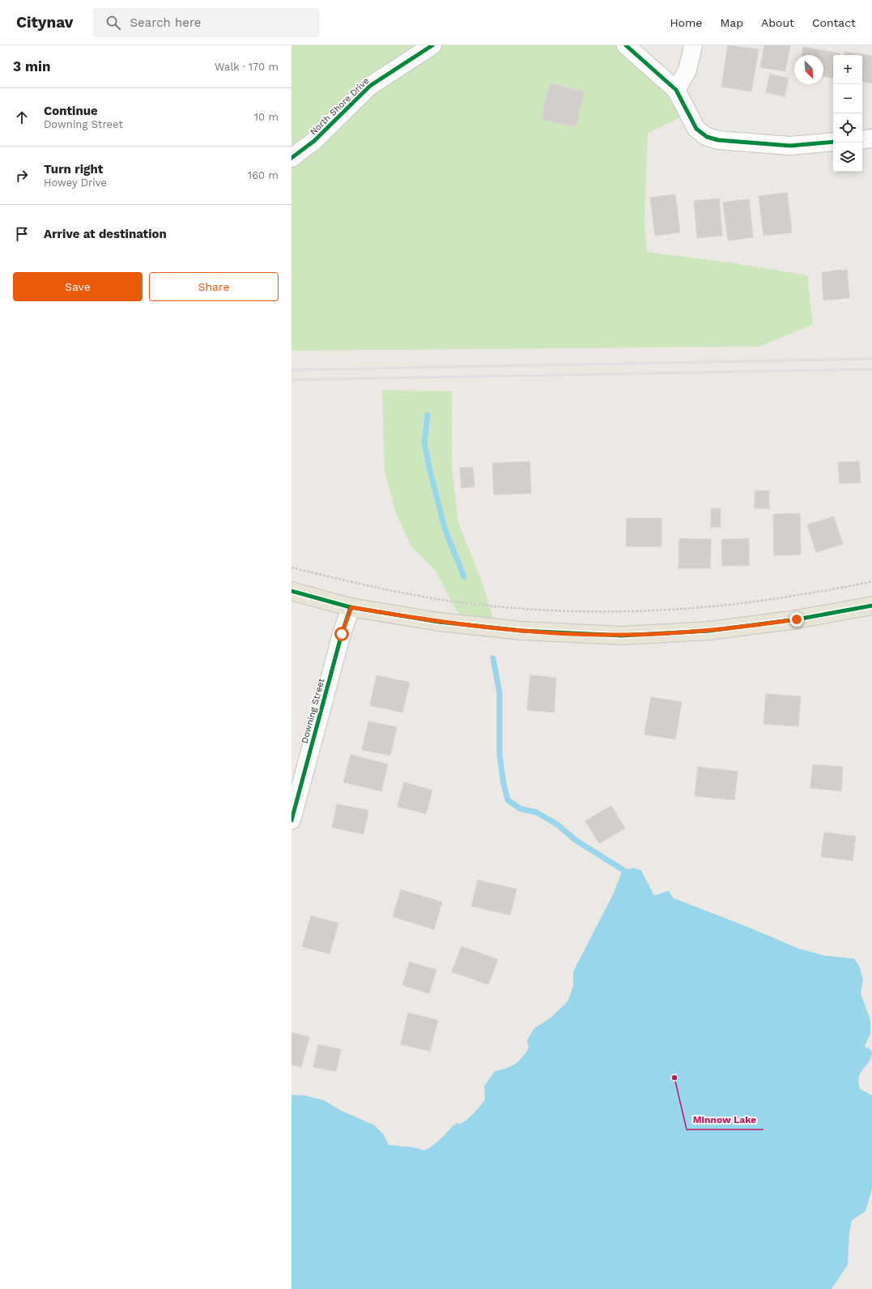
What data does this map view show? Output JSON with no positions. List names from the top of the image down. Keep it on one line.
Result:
{"streets":{"street":["North Shore Drive","Downing Street"]},"places":["Minnow Lake"],"north":"bottom right","page":{"header":"Citynav","search":"Search here","nav":["Home","Map","About","Contact"],"heading":["3 min","Walk · 170 m"],"map_buttons":["+","−"],"list":[["Continue","Downing Street","10 m"],["Turn right","Howey Drive","160 m"],"Arrive at destination"],"buttons":["Save","Share"]}}
